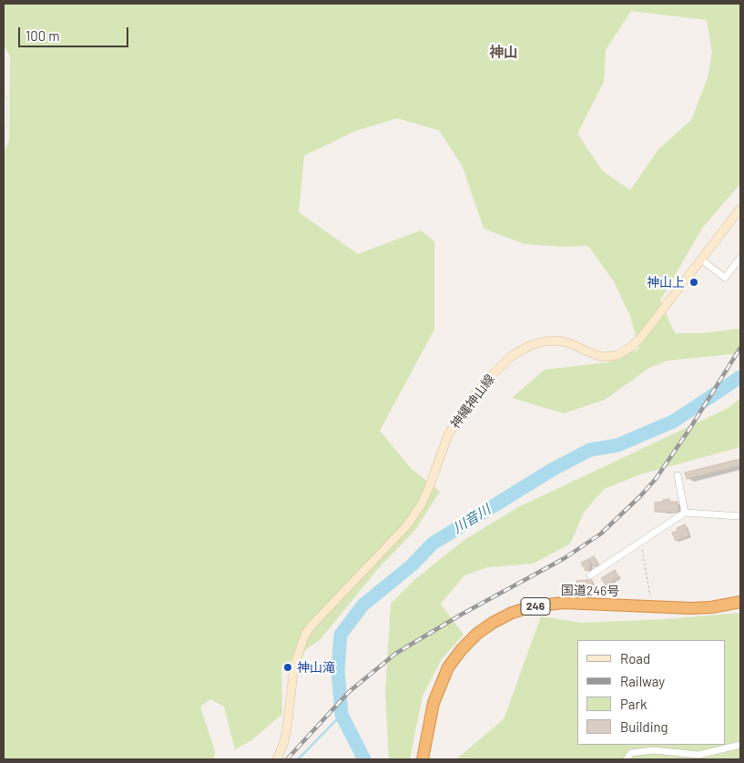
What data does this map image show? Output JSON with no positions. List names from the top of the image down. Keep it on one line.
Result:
{"streets":{"highway":["国道246号","246"],"main road":["神縄神山線"]},"districts":["神山"],"water":["川音川"],"places":["神山上","神山滝"],"legend":["Road","Railway","Park","Building"],"scale_bar":"100 m"}
